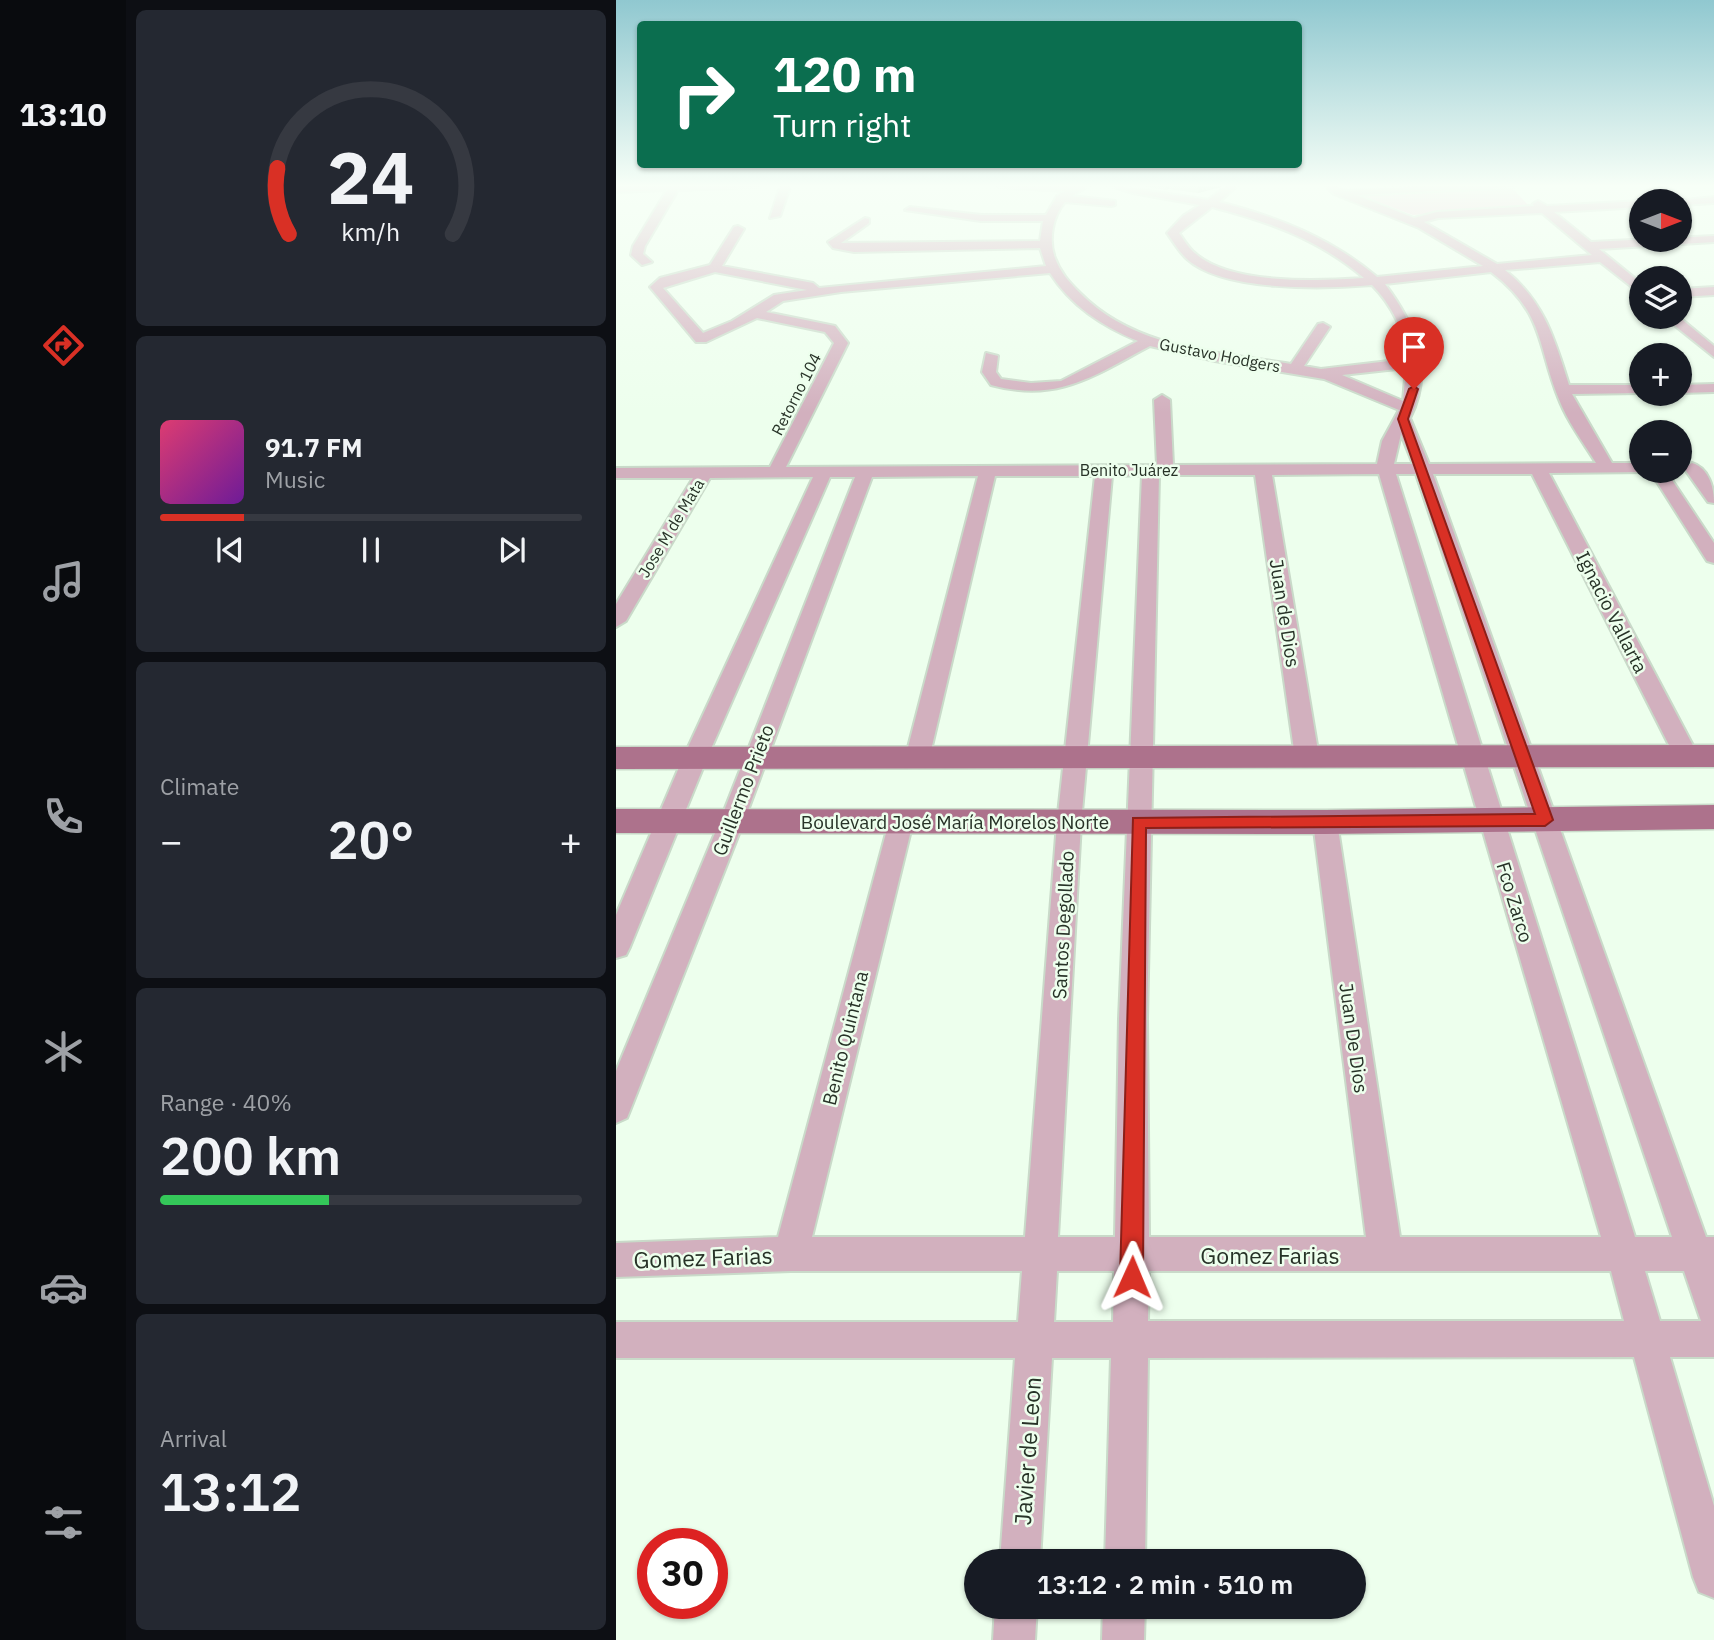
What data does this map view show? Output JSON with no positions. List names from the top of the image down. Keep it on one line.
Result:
{"streets":{"main road":["Boulevard José María Morelos Norte"],"street":["Gustavo Hodgers","Retorno 104","Benito Juárez","Jose M de Mata","Ignacio Vallarta","Juan de Dios","Guillermo Prieto","Fco Zarco","Santos Degollado","Benito Quintana","Juan De Dios","Gomez Farias","Javier de Leon"]},"crossings":[["Retorno 104","Benito Juárez"],["Benito Juárez","Jose M de Mata"],["Benito Juárez","Ignacio Vallarta"],["Benito Juárez","Juan de Dios"],["Benito Juárez","Guillermo Prieto"],["Benito Juárez","Fco Zarco"],["Benito Juárez","Santos Degollado"],["Guillermo Prieto","Boulevard José María Morelos Norte"],["Boulevard José María Morelos Norte","Fco Zarco"],["Boulevard José María Morelos Norte","Santos Degollado"],["Boulevard José María Morelos Norte","Benito Quintana"],["Boulevard José María Morelos Norte","Juan De Dios"],["Fco Zarco","Gomez Farias"],["Santos Degollado","Gomez Farias"],["Santos Degollado","Javier de Leon"],["Benito Quintana","Gomez Farias"],["Juan De Dios","Gomez Farias"]],"north":"right","page":{"tabs":"13:10","turn":["120 m","Turn right"],"map_buttons":["+","−"],"song":["91.7 FM","Music"],"tile":["Climate",["Range · 40%","200 km"],["Arrival","13:12"]],"heat":["−","20°","+"],"limit":"30","trip":"13:12 · 2 min · 510 m","gauge":["24","km/h"]}}
